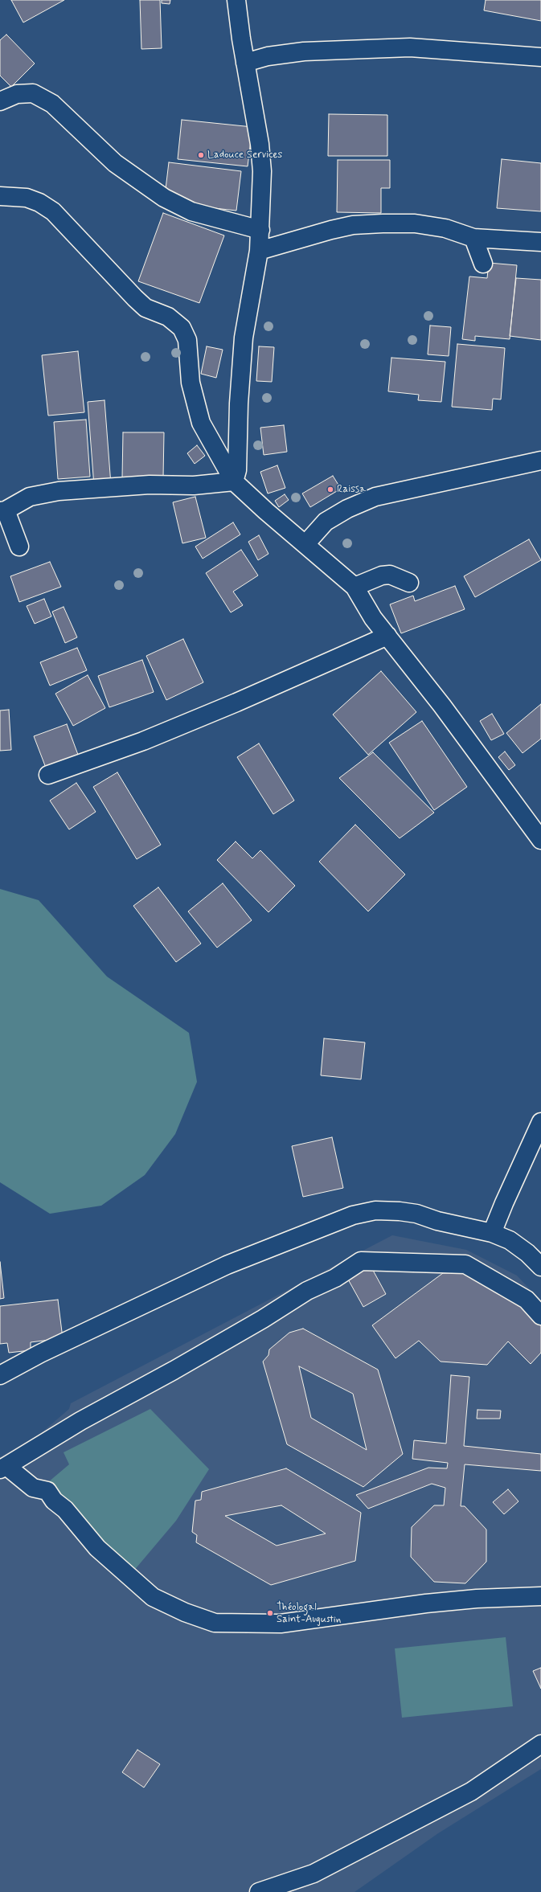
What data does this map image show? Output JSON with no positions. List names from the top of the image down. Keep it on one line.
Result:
{"places":["Ladouce Services","Raissa","Théologal Saint-Augustin"]}
